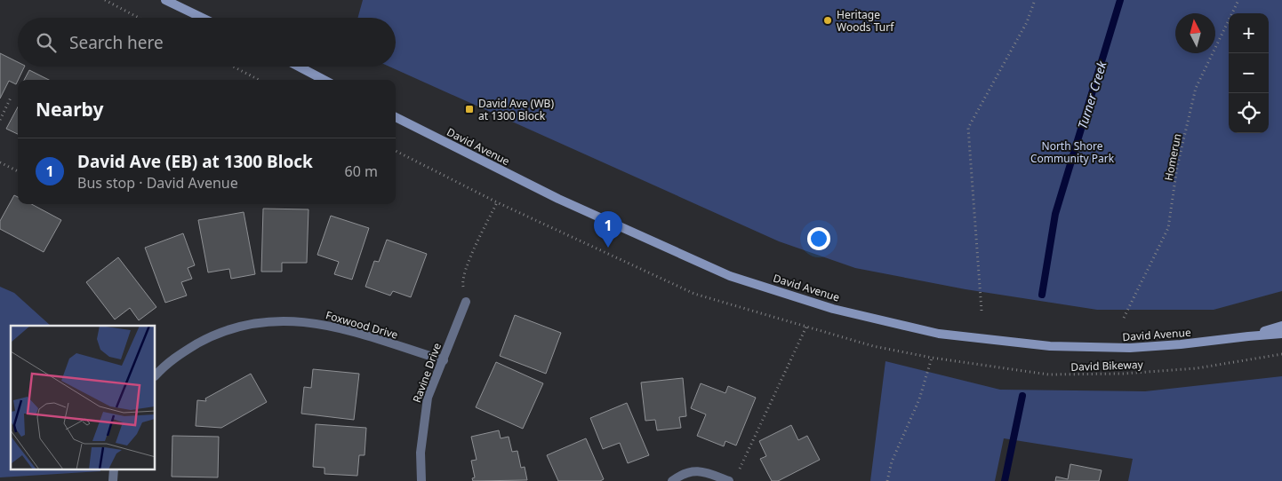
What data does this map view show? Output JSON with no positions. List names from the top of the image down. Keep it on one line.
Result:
{"streets":{"main road":["David Avenue"],"street":["Foxwood Drive","Ravine Drive"],"path":["Homerun","David Bikeway"]},"crossings":[["Foxwood Drive","Ravine Drive"]],"water":["Turner Creek"],"parks":["North Shore Community Park"],"places":{"other":["Heritage Woods Turf"],"transit":["David Ave (WB) at 1300 Block"]},"north":"top","page":{"map_buttons":["+","−"],"search":"Search here","heading":"Nearby","list":[{"mark":"1","name":"David Ave (EB) at 1300 Block","note":"Bus stop · David Avenue","value":"60 m"}],"pins":"1"}}
